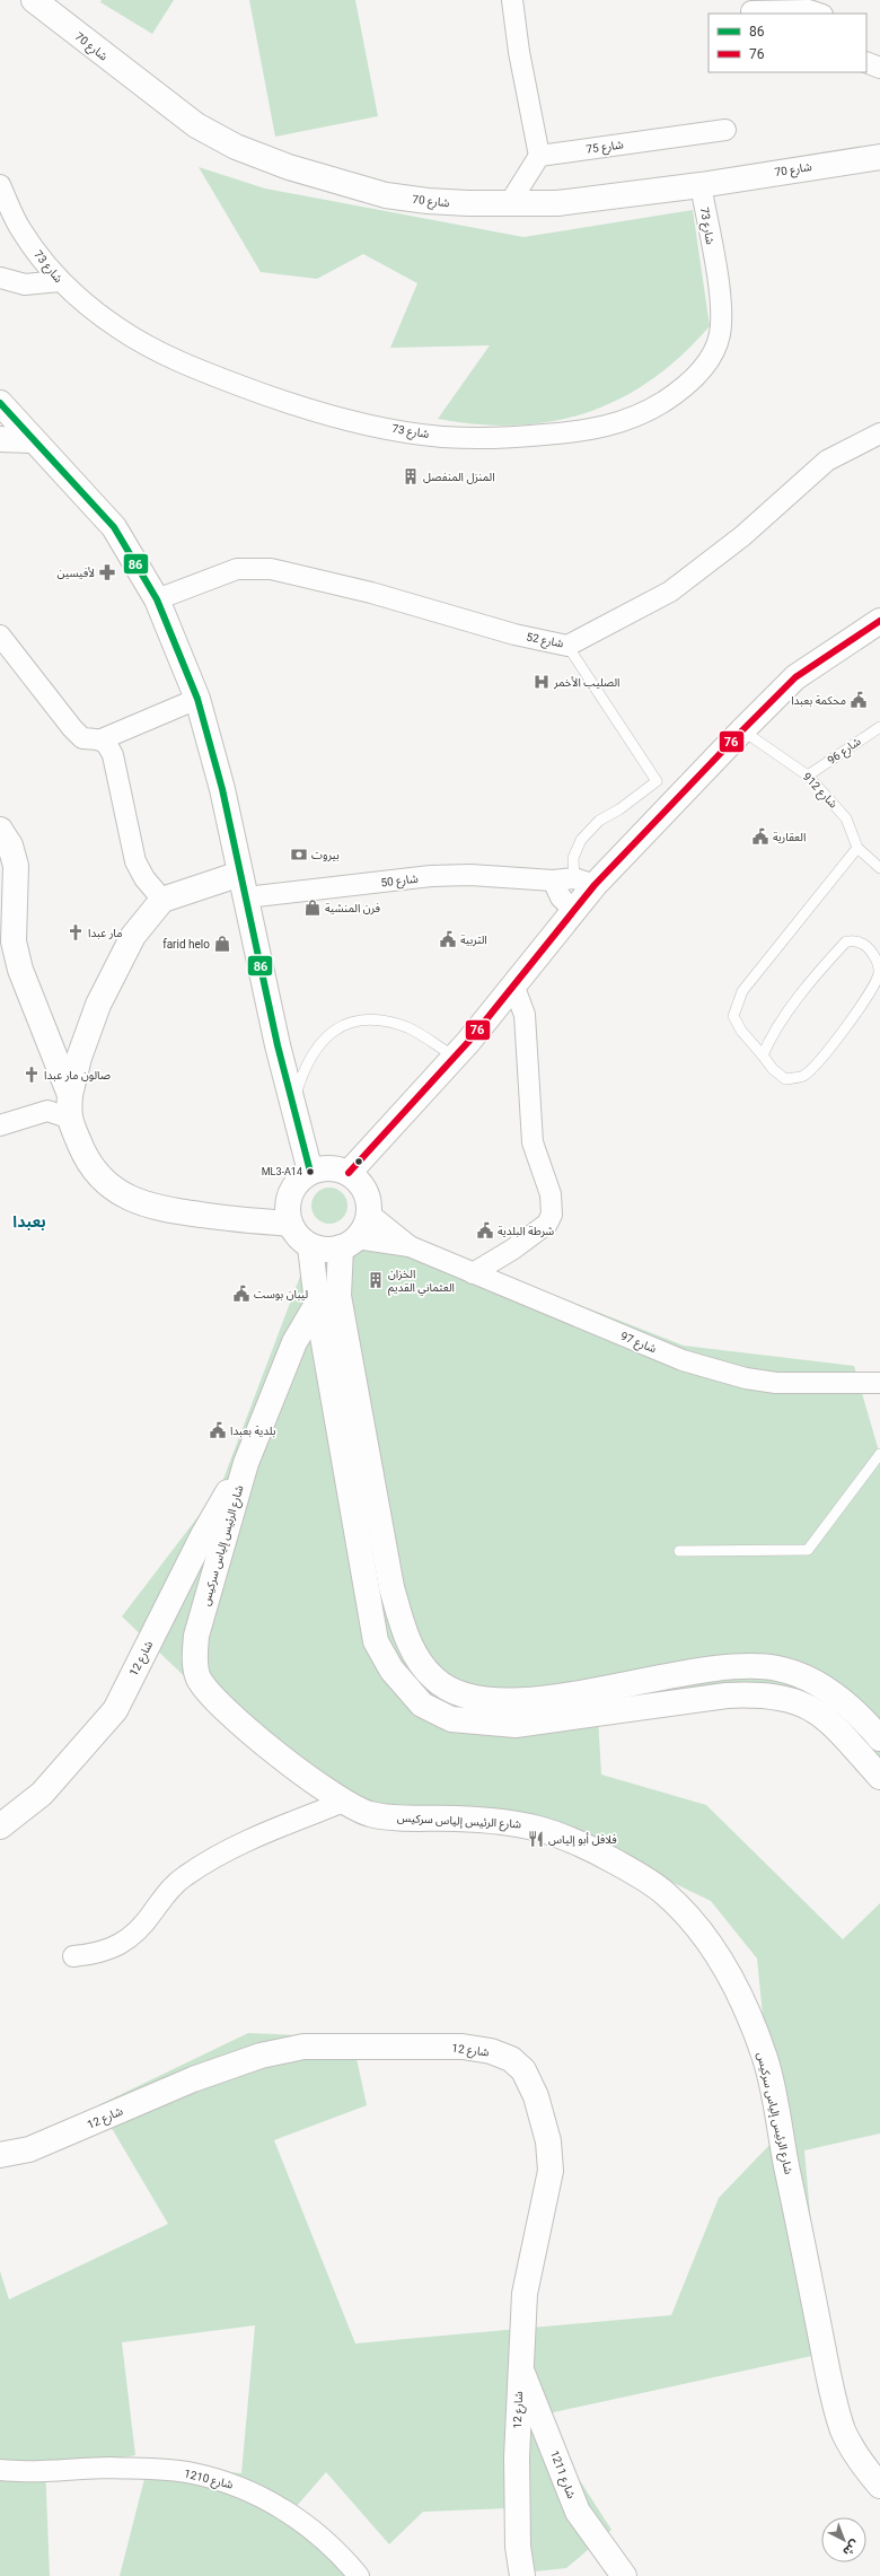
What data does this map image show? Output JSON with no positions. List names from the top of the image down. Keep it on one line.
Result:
{"streets":{"main road":["شارع 70","شارع 50","شارع الرئيس إلياس سركيس","شارع 12","شارع 1211"],"street":["شارع 75","شارع 73","شارع 52","شارع 97","شارع 1210"],"lane":["شارع 96","شارع 912"]},"crossings":[["شارع 70","شارع 73"],["شارع 96","شارع 912"],["شارع الرئيس إلياس سركيس","شارع 12"],["شارع 12","شارع 1211"]],"districts":["بعبدا"],"places":{"building":["المنزل المنفصل","الخزان العثماني القديم"],"pharmacy":["لأفيسين"],"hospital":["الصليب الأخمر"],"public building":["محكمة بعبدا","العقارية","التربية","شرطة البلدية","ليبان بوست","بلدية بعبدا"],"bank":["بيروت"],"shop":["فرن المنشية","farid helo"],"church":["مار عبدا","صالون مار عبدا"],"other":["ML3-A14"],"restaurant":["فلافل أبو إلياس"]},"lines":["transit line 86","transit line 76"],"legend":["86","76"],"north":"bottom right"}
